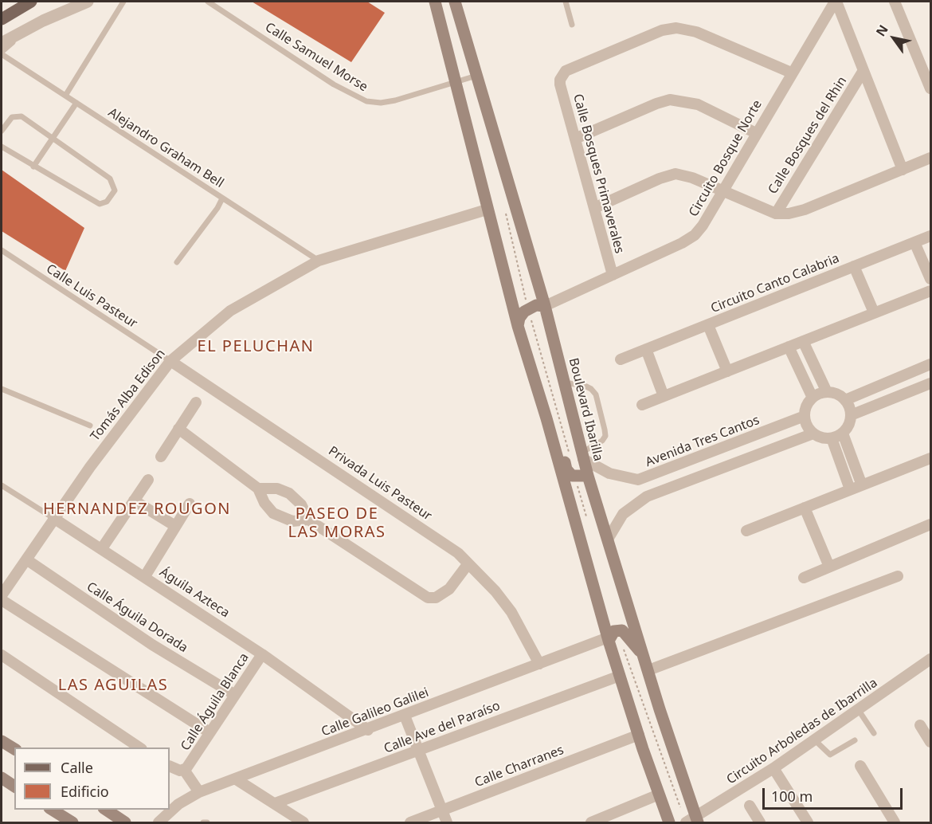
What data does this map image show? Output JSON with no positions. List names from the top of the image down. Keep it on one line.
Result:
{"streets":{"main road":["Boulevard Ibarilla"],"street":["Calle Bosques del Rhin","Circuito Bosque Norte","Calle Bosques Primaverales","Circuito Canto Calabria","Tomás Alba Edison","Avenida Tres Cantos","Privada Luis Pasteur","Águila Azteca","Calle Águila Dorada","Calle Águila Blanca","Calle Galileo Galilei","Calle Ave del Paraíso","Circuito Arboledas de Ibarrilla","Calle Charranes"],"lane":["Calle Samuel Morse","Alejandro Graham Bell","Calle Luis Pasteur"]},"crossings":[["Calle Samuel Morse","Boulevard Ibarilla"],["Alejandro Graham Bell","Tomás Alba Edison"],["Circuito Bosque Norte","Calle Bosques Primaverales"],["Circuito Bosque Norte","Boulevard Ibarilla"],["Calle Luis Pasteur","Tomás Alba Edison"],["Calle Luis Pasteur","Privada Luis Pasteur"],["Tomás Alba Edison","Privada Luis Pasteur"],["Tomás Alba Edison","Águila Azteca"],["Tomás Alba Edison","Calle Águila Dorada"],["Boulevard Ibarilla","Avenida Tres Cantos"],["Boulevard Ibarilla","Circuito Arboledas de Ibarrilla"],["Privada Luis Pasteur","Calle Galileo Galilei"],["Águila Azteca","Calle Águila Blanca"],["Águila Azteca","Calle Galileo Galilei"],["Calle Águila Dorada","Calle Águila Blanca"]],"districts":["EL PELUCHAN","HERNANDEZ ROUGON","PASEO DE LAS MORAS","LAS AGUILAS"],"legend":["Calle","Edificio"],"scale_bar":"100 m","north":"top left"}
